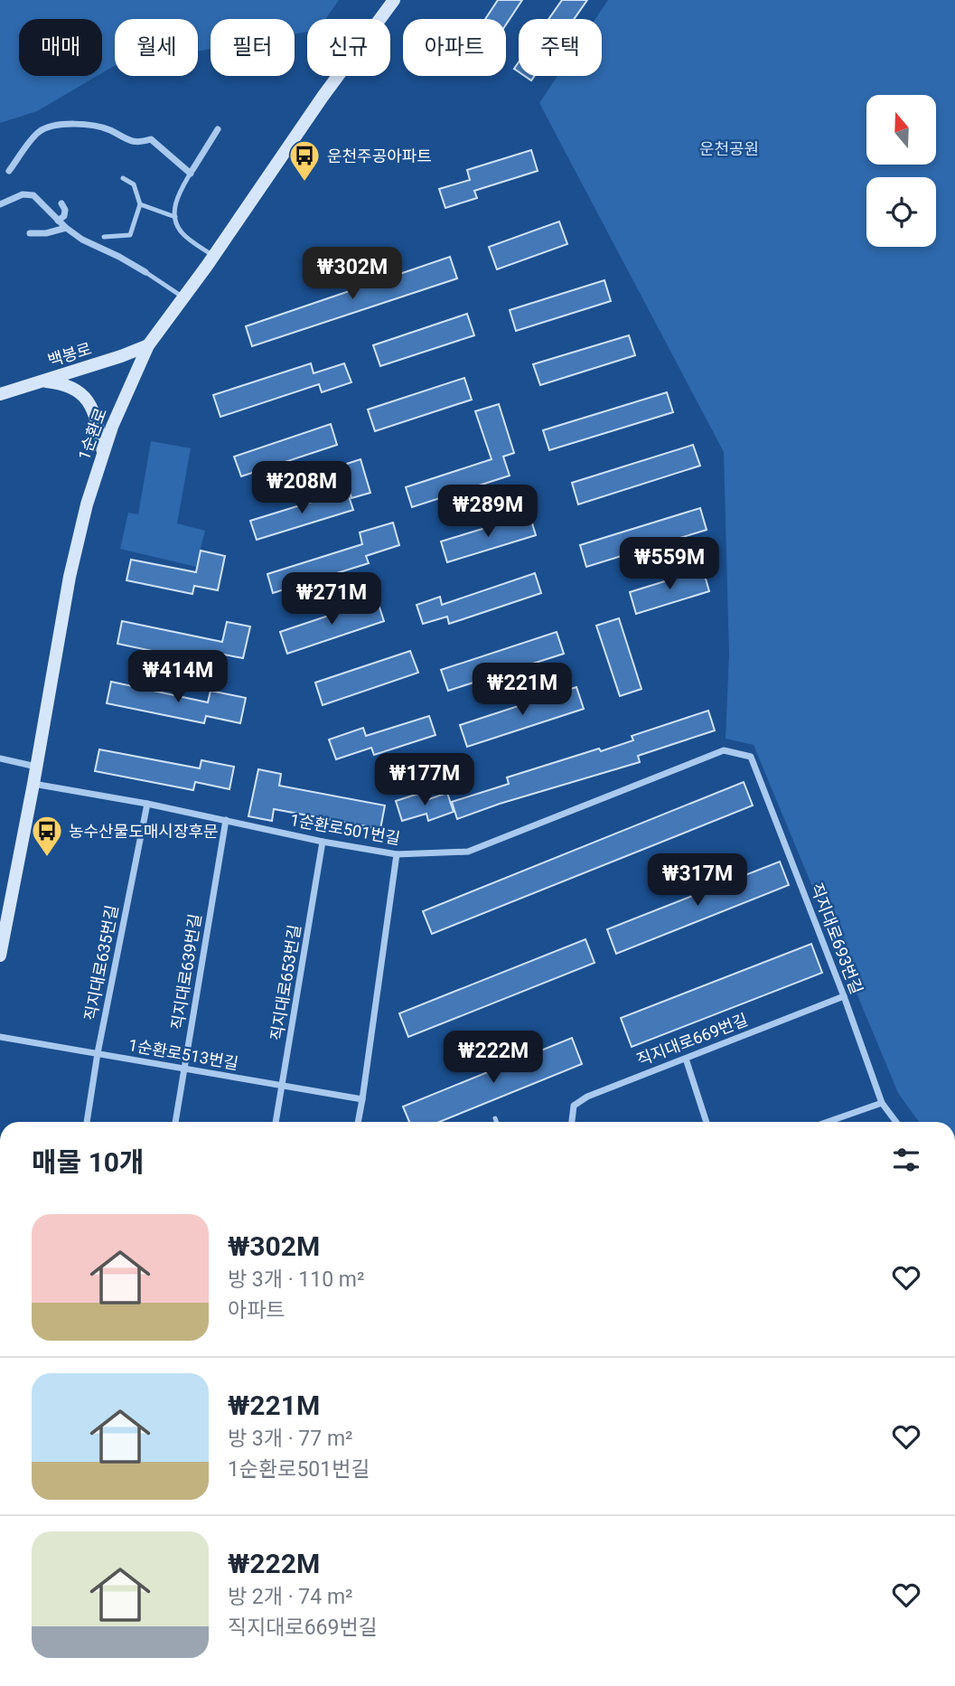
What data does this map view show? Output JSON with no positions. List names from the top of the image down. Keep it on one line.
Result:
{"streets":{"street":["백봉로","1순환로","1순환로501번길","직지대로693번길","직지대로635번길","직지대로639번길","직지대로653번길","직지대로669번길","1순환로513번길"]},"crossings":[["백봉로","1순환로"],["1순환로","1순환로501번길"],["1순환로501번길","직지대로693번길"],["1순환로501번길","직지대로635번길"],["1순환로501번길","직지대로639번길"],["1순환로501번길","직지대로653번길"],["직지대로693번길","직지대로669번길"],["직지대로635번길","1순환로513번길"],["직지대로639번길","1순환로513번길"],["직지대로653번길","1순환로513번길"]],"parks":["운천공원"],"places":{"bus stop":["운천주공아파트","농수산물도매시장후문"]},"north":"top","page":{"chip":["매매","월세","필터","신규","아파트","주택"],"price":["₩302M","₩208M","₩289M","₩559M","₩271M","₩414M","₩221M","₩177M","₩317M","₩222M"],"heading":"매물 10개","list":[{"name":"₩302M","note":"방 3개 · 110 m² · 아파트"},{"name":"₩221M","note":"방 3개 · 77 m² · 1순환로501번길"},{"name":"₩222M","note":"방 2개 · 74 m² · 직지대로669번길"}]}}
